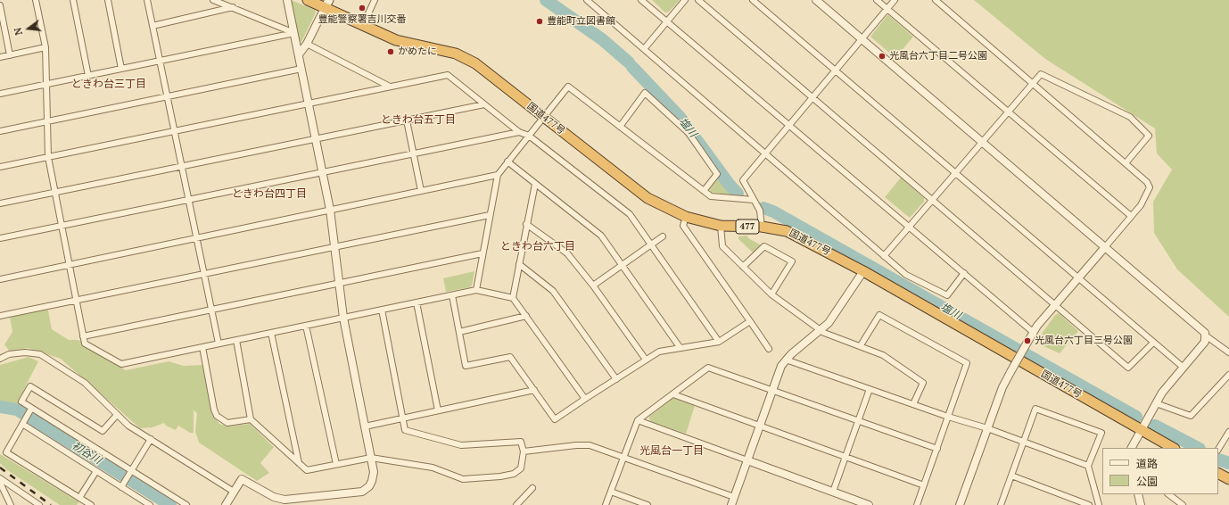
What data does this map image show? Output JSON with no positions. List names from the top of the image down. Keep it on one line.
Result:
{"streets":{"highway":["国道477号","477"]},"districts":["ときわ台三丁目","ときわ台五丁目","ときわ台四丁目","ときわ台六丁目","光風台一丁目"],"water":["塩川","初谷川"],"places":["豊能警察署吉川交番","豊能町立図書館","かめたに","光風台六丁目二号公園","光風台六丁目三号公園"],"legend":["道路","公園"],"north":"left"}
